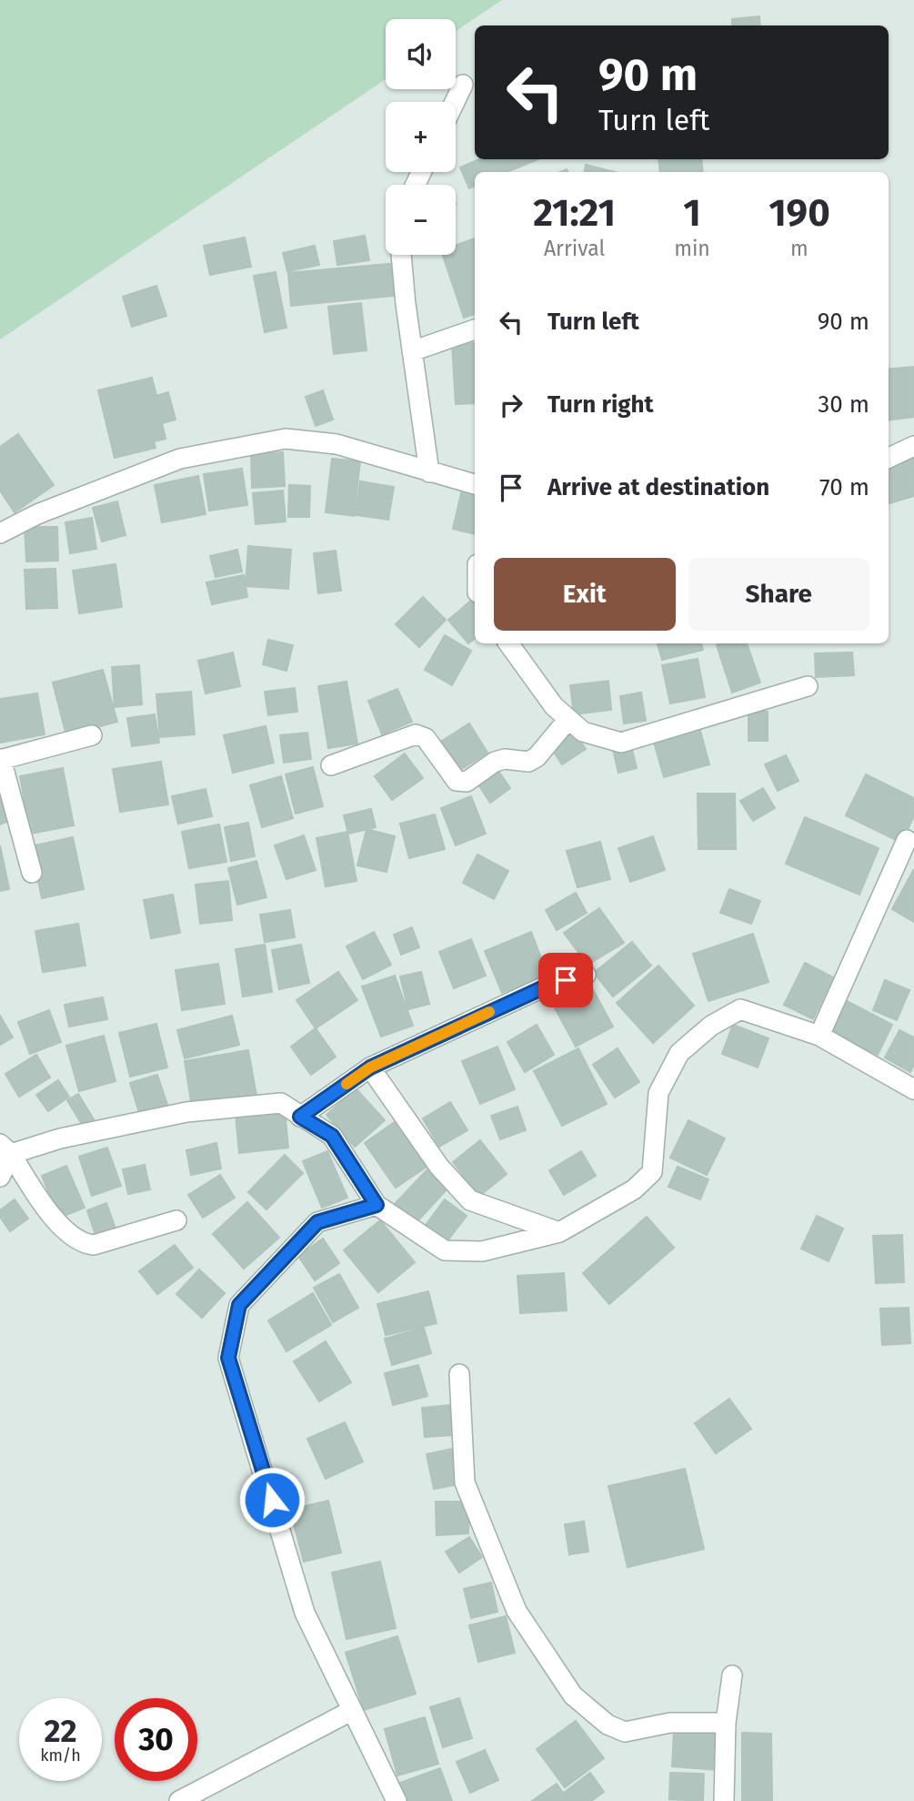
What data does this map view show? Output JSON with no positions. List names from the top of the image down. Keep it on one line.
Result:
{"page":{"map_buttons":["+","−"],"turn":["90 m","Turn left"],"eta":["21:21","Arrival","1","min","190","m"],"list":[{"name":"Turn left","value":"90 m"},{"name":"Turn right","value":"30 m"},{"name":"Arrive at destination","value":"70 m"}],"buttons":["Exit","Share"],"speed":"22 km/h","limit":"30"}}
